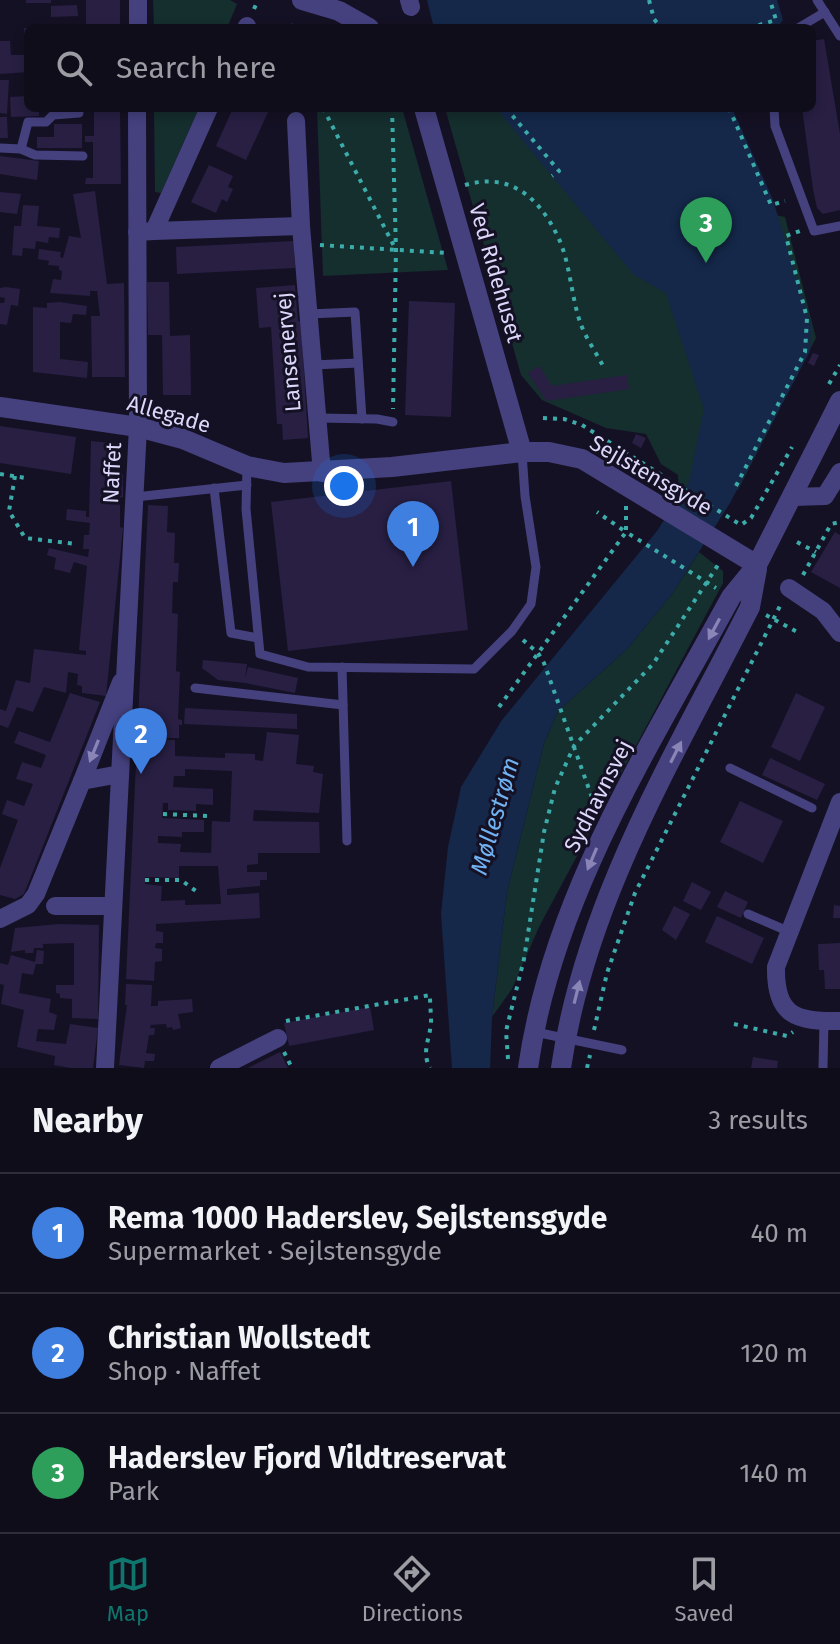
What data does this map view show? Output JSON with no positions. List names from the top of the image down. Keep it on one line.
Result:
{"streets":{"street":["Ved Ridehuset","Lansenervej","Allegade","Naffet","Sejlstensgyde","Sydhavnsvej"]},"crossings":[["Ved Ridehuset","Sejlstensgyde"],["Lansenervej","Allegade"],["Lansenervej","Sejlstensgyde"],["Allegade","Naffet"],["Allegade","Sejlstensgyde"],["Sejlstensgyde","Sydhavnsvej"]],"water":["Møllestrøm"],"page":{"search":"Search here","pins":["3","1","2"],"heading":["Nearby","3 results"],"list":[{"mark":"1","name":"Rema 1000 Haderslev, Sejlstensgyde","note":"Supermarket · Sejlstensgyde","value":"40 m"},{"mark":"2","name":"Christian Wollstedt","note":"Shop · Naffet","value":"120 m"},{"mark":"3","name":"Haderslev Fjord Vildtreservat","note":"Park","value":"140 m"}],"nav":["Map","Directions","Saved"]}}
